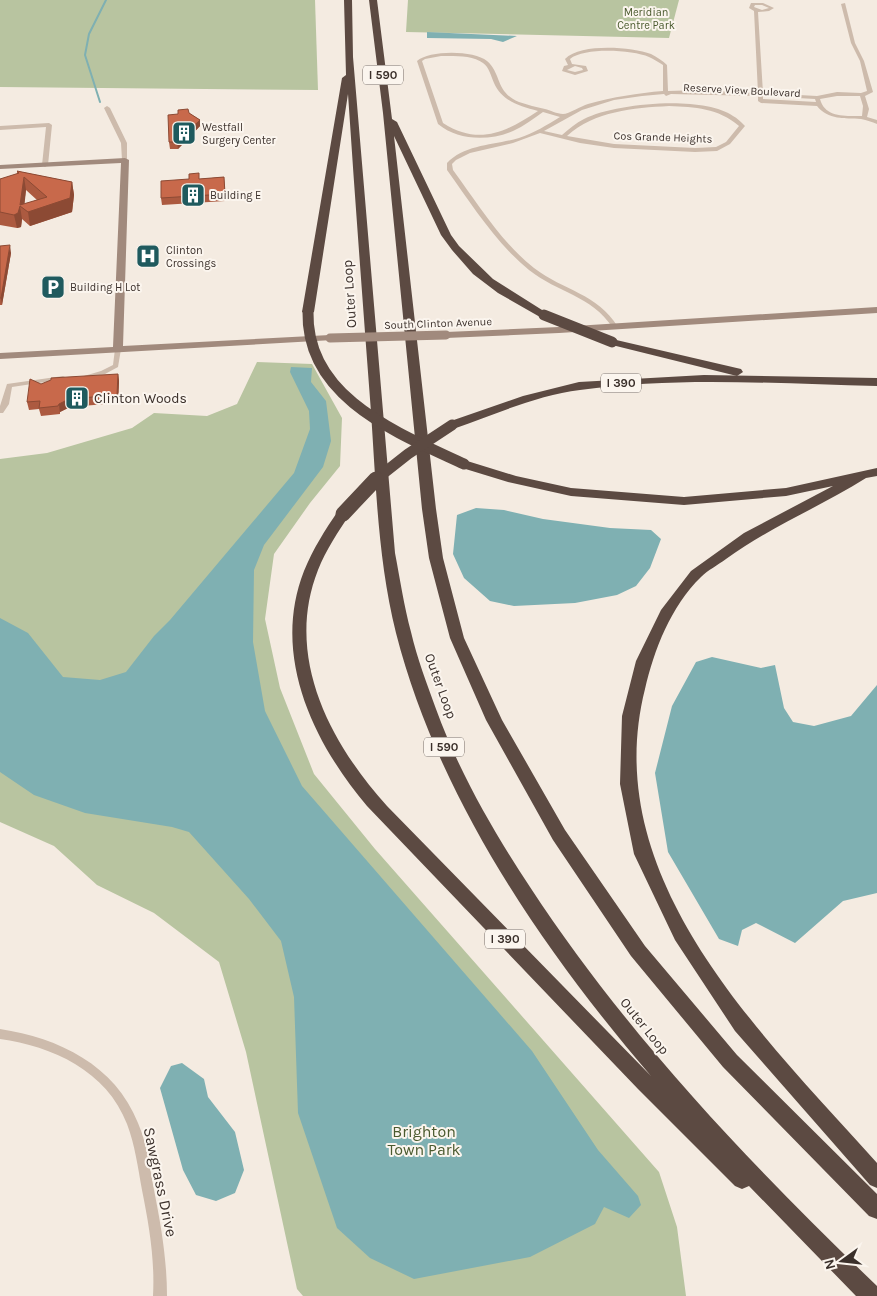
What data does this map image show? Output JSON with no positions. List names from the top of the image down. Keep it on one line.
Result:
{"streets":{"highway":["I 590","Outer Loop","I 390"],"street":["Reserve View Boulevard","Cos Grande Heights","South Clinton Avenue","Sawgrass Drive"]},"crossings":[["Reserve View Boulevard","Cos Grande Heights"],["Reserve View Boulevard","South Clinton Avenue"]],"parks":["Meridian Centre Park","Brighton Town Park"],"places":{"building":["Westfall Surgery Center","Building E","Clinton Woods"],"hospital":["Clinton Crossings"],"parking":["Building H Lot"]},"north":"left"}
